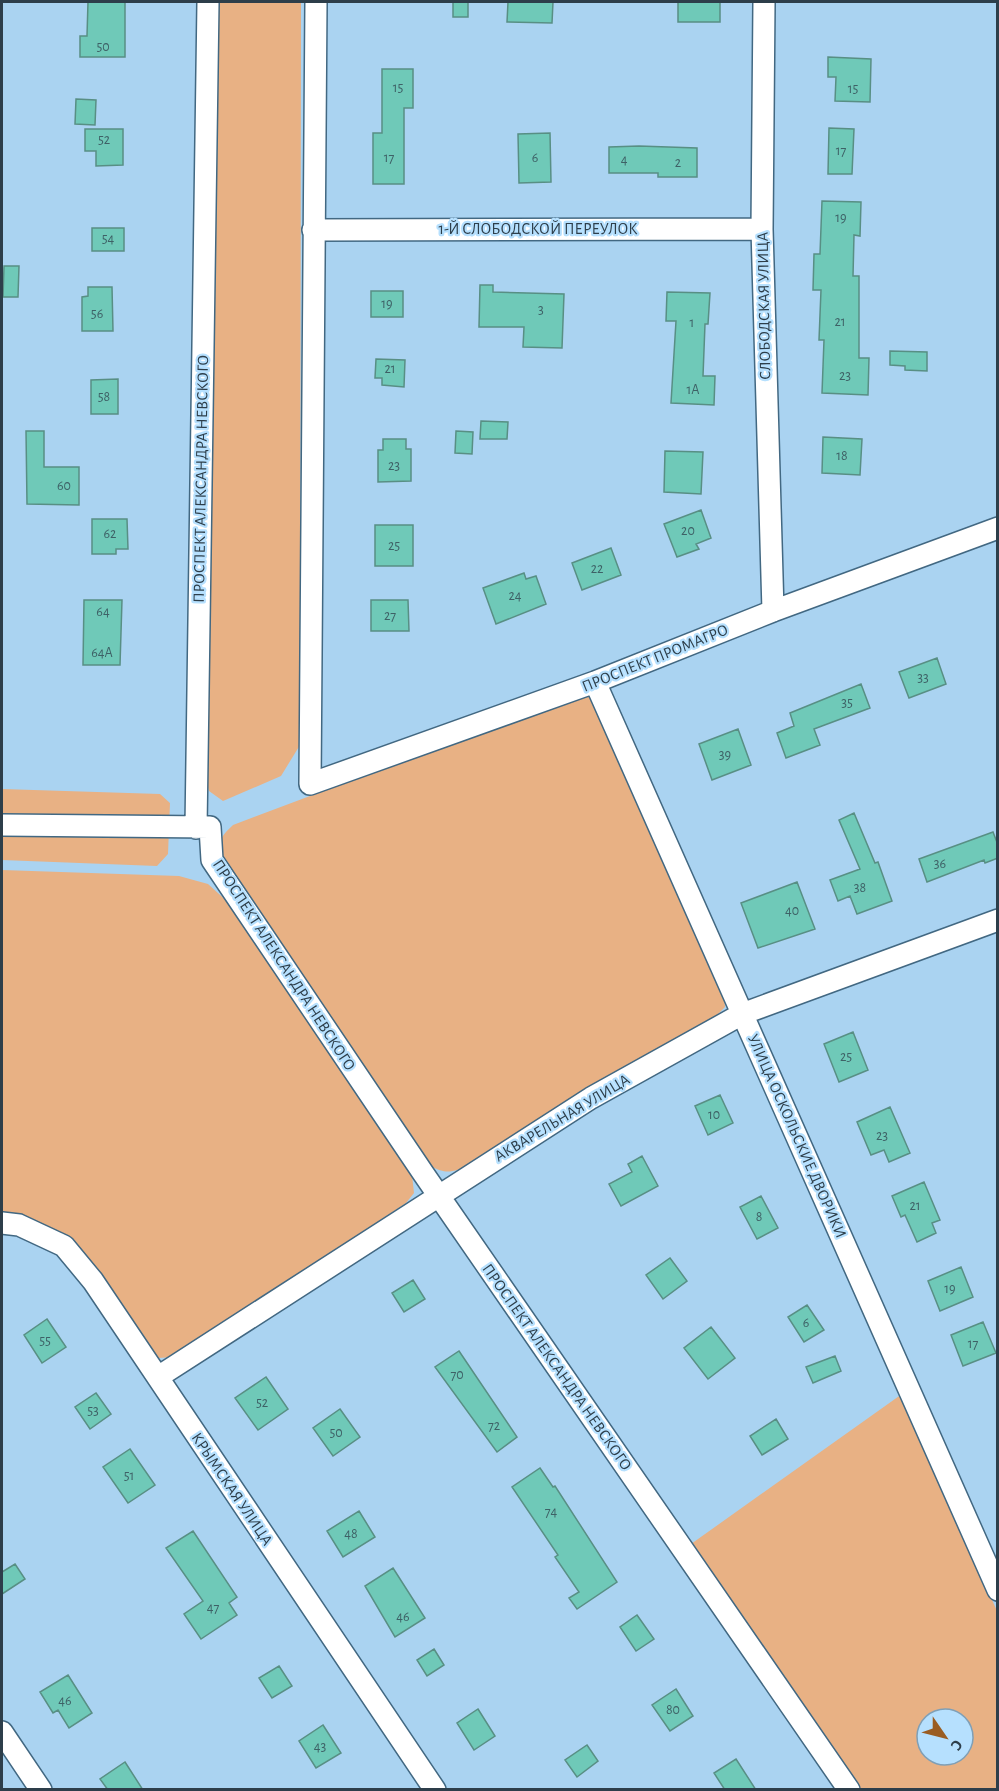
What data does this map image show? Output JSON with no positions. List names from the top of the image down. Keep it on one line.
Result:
{"streets":{"street":["1-Й СЛОБОДСКОЙ ПЕРЕУЛОК","СЛОБОДСКАЯ УЛИЦА","ПРОСПЕКТ АЛЕКСАНДРА НЕВСКОГО","ПРОСПЕКТ ПРОМАГРО","АКВАРЕЛЬНАЯ УЛИЦА","УЛИЦА ОСКОЛЬСКИЕ ДВОРИКИ","КРЫМСКАЯ УЛИЦА"]},"crossings":[["1-Й СЛОБОДСКОЙ ПЕРЕУЛОК","СЛОБОДСКАЯ УЛИЦА"],["1-Й СЛОБОДСКОЙ ПЕРЕУЛОК","ПРОСПЕКТ ПРОМАГРО"],["СЛОБОДСКАЯ УЛИЦА","ПРОСПЕКТ ПРОМАГРО"],["ПРОСПЕКТ АЛЕКСАНДРА НЕВСКОГО","АКВАРЕЛЬНАЯ УЛИЦА"],["ПРОСПЕКТ ПРОМАГРО","УЛИЦА ОСКОЛЬСКИЕ ДВОРИКИ"],["АКВАРЕЛЬНАЯ УЛИЦА","УЛИЦА ОСКОЛЬСКИЕ ДВОРИКИ"],["АКВАРЕЛЬНАЯ УЛИЦА","КРЫМСКАЯ УЛИЦА"]],"house_numbers":["50","15","15","52","17","17","6","4","2","19","54","19","3","56","21","1","21","23","1А","58","18","23","60","20","62","25","22","24","64","27","64А","33","35","39","36","38","40","25","10","23","21","8","19","6","55","17","70","52","53","72","50","51","74","48","47","46","46","80","43"],"north":"bottom right"}
